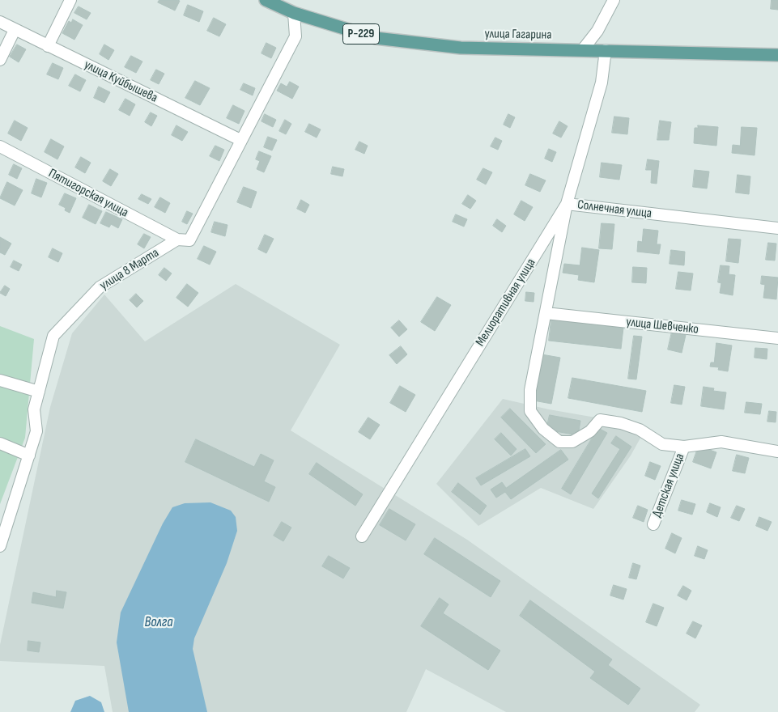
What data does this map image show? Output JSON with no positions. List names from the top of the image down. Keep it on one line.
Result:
{"streets":{"main road":["Р-229","улица Гагарина"],"street":["улица Куйбышева","Пятигорская улица","Солнечная улица","улица 8 Марта","Мелиоративная улица","улица Шевченко","Детская улица"]},"crossings":[["улица Гагарина","улица 8 Марта"],["улица Гагарина","Мелиоративная улица"],["улица Куйбышева","улица 8 Марта"],["Пятигорская улица","улица 8 Марта"],["Солнечная улица","Мелиоративная улица"],["Солнечная улица","улица Шевченко"],["Солнечная улица","Детская улица"]],"water":["Волга"]}
